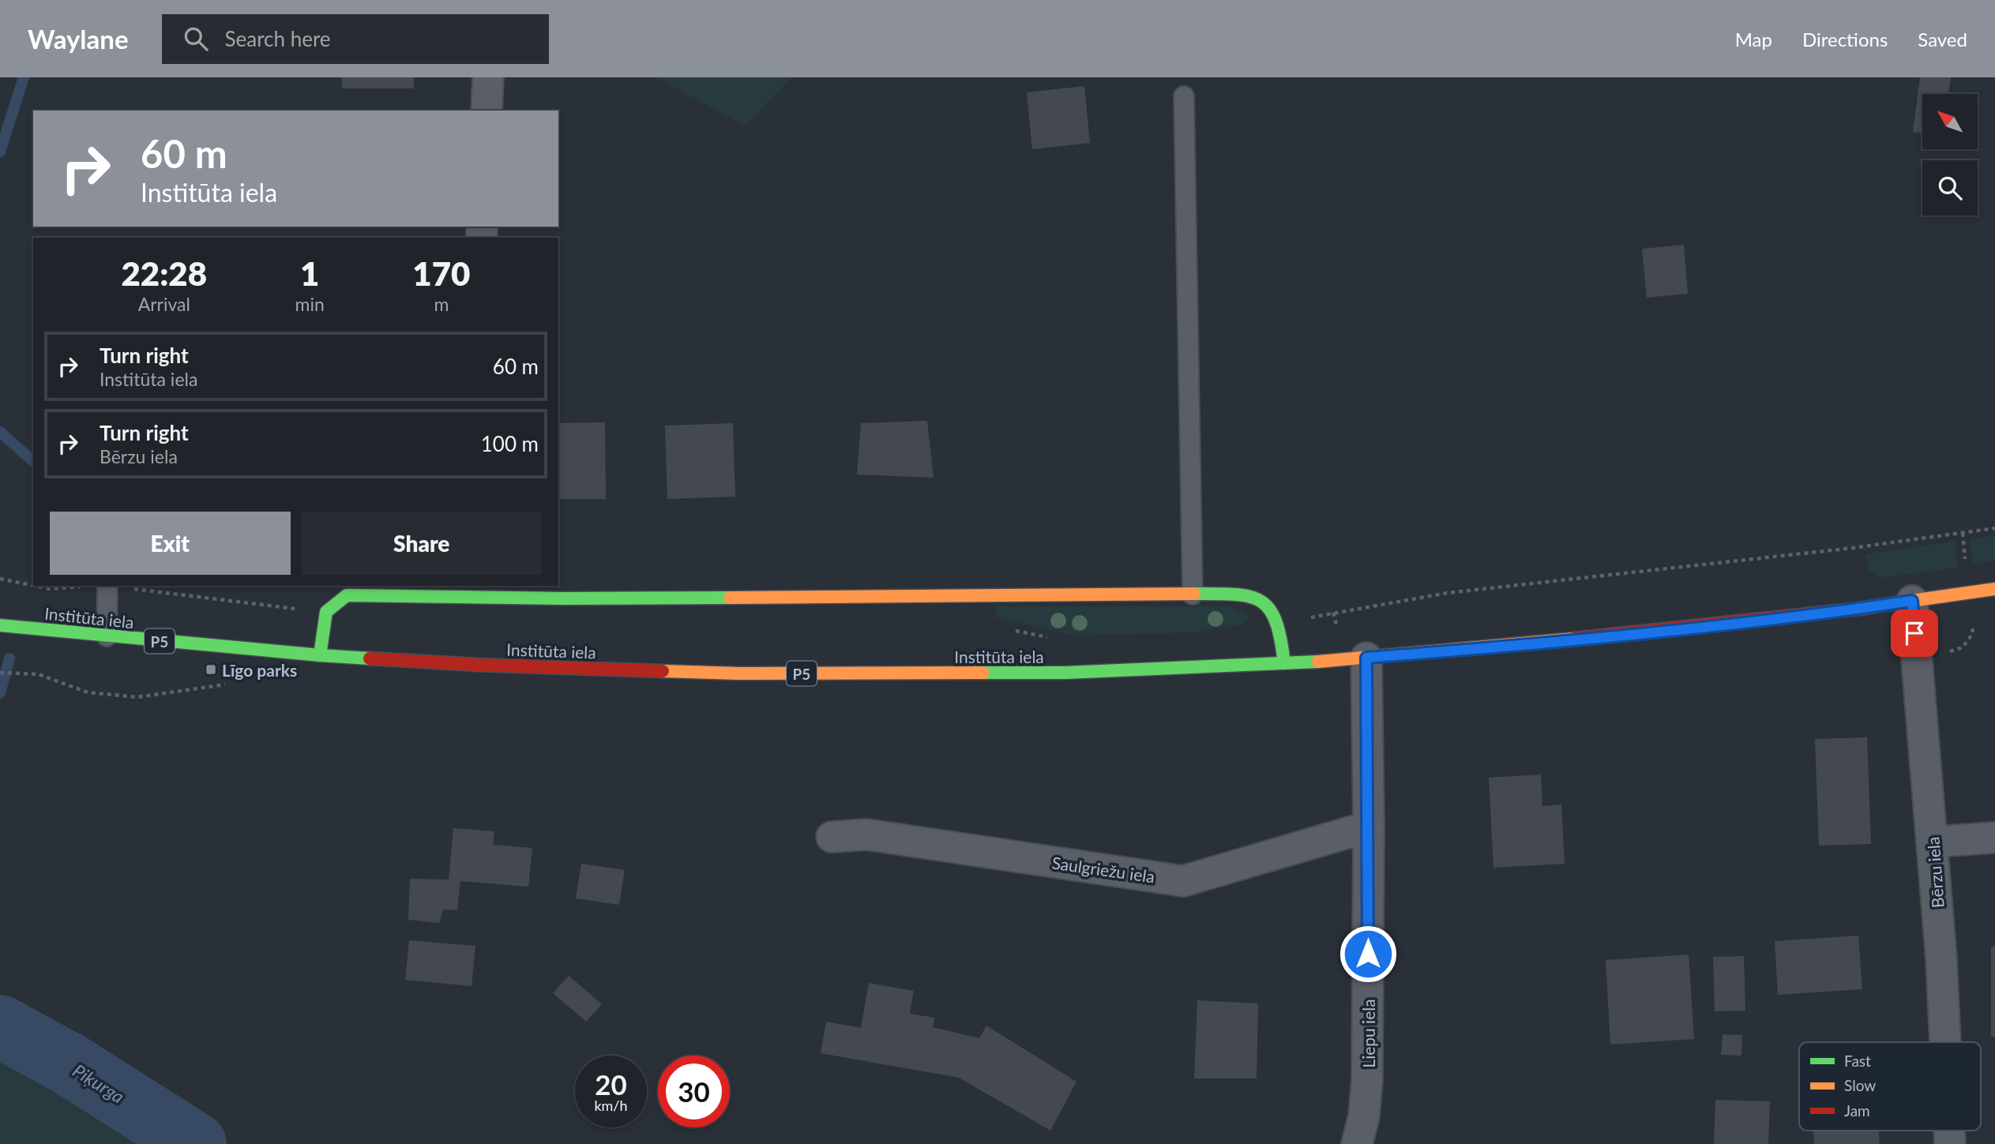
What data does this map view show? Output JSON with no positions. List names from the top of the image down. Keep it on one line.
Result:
{"streets":{"main road":["Institūta iela","P5"],"street":["Saulgriežu iela","Bērzu iela","Liepu iela"]},"crossings":[["Institūta iela","Bērzu iela"],["Institūta iela","Liepu iela"],["Saulgriežu iela","Liepu iela"]],"water":["Piķurga"],"places":{"transit":["Līgo parks"]},"legend":["Fast","Slow","Jam"],"north":"top left","page":{"header":"Waylane","search":"Search here","nav":["Map","Directions","Saved"],"turn":["60 m","Institūta iela"],"eta":["22:28","Arrival","1","min","170","m"],"list":[{"name":"Turn right","note":"Institūta iela","value":"60 m"},{"name":"Turn right","note":"Bērzu iela","value":"100 m"}],"buttons":["Exit","Share"],"speed":"20 km/h","limit":"30"}}
